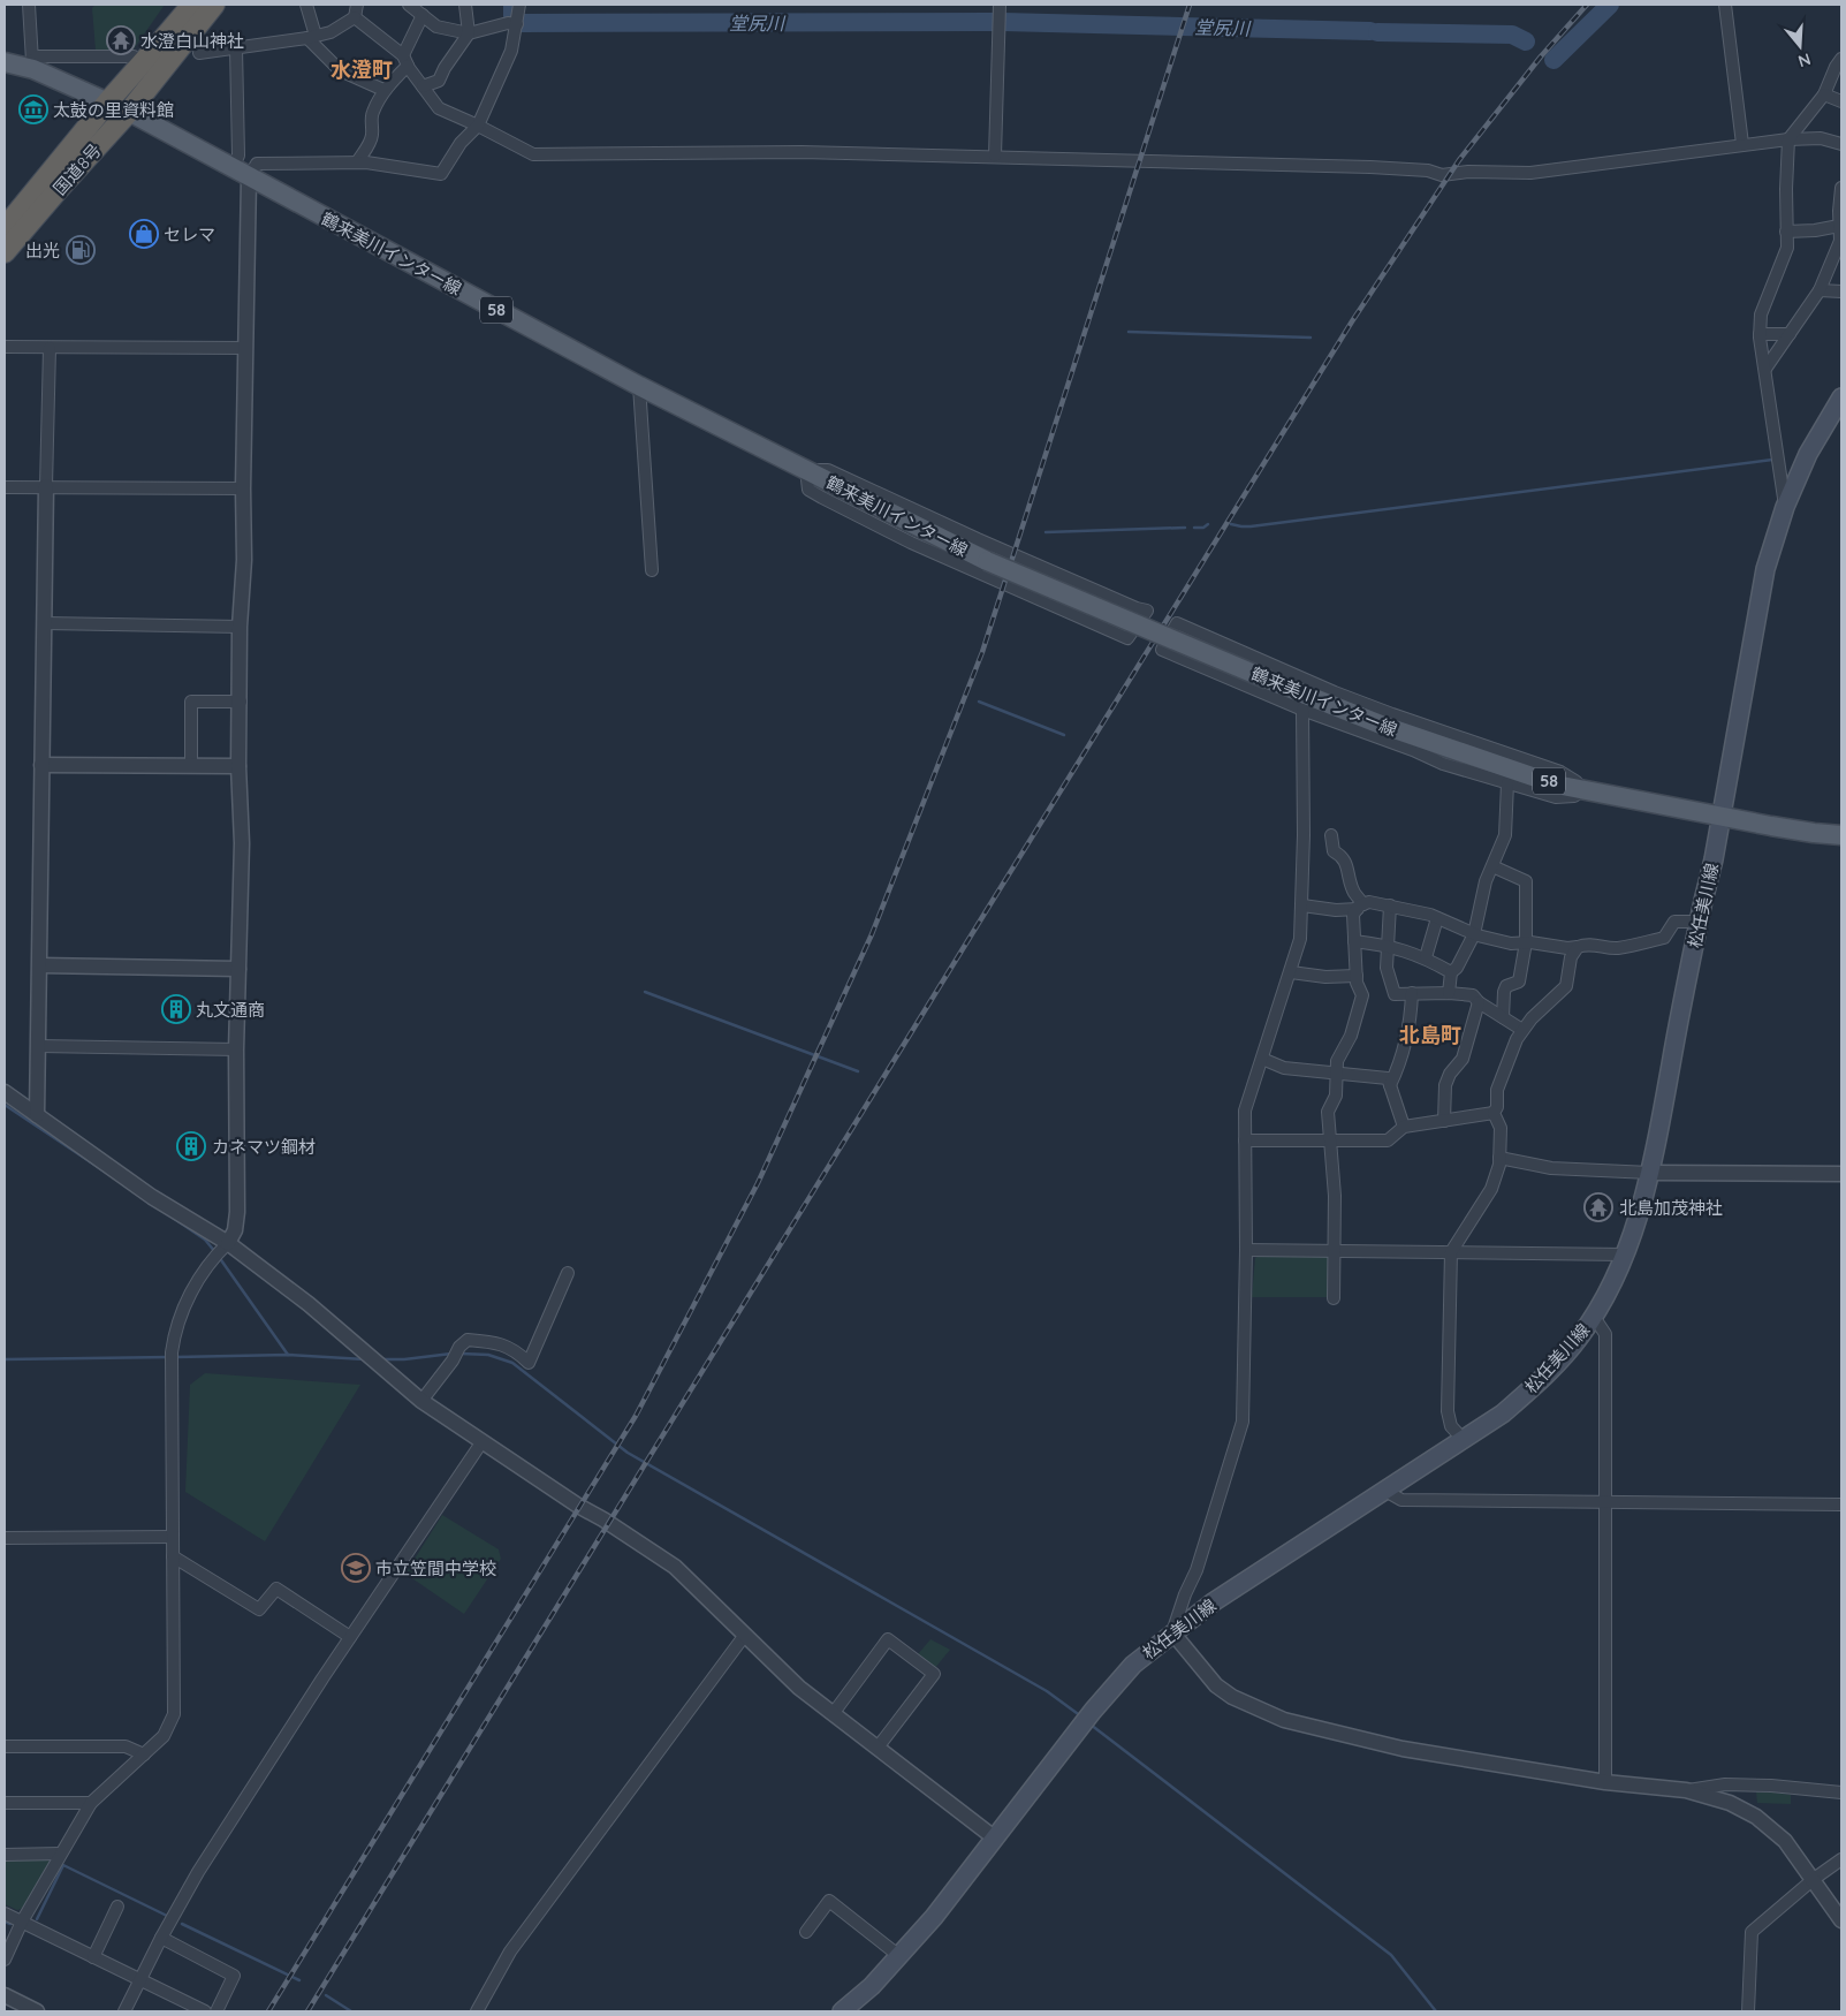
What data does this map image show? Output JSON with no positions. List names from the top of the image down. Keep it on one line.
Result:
{"streets":{"highway":["国道8号"],"main road":["鶴来美川インター線","58","松任美川線"]},"crossings":[["国道8号","鶴来美川インター線"],["鶴来美川インター線","松任美川線"]],"districts":["水澄町","北島町"],"water":["堂尻川"],"places":{"temple":["水澄白山神社","北島加茂神社"],"museum":["太鼓の里資料館"],"shop":["セレマ"],"fuel station":["出光"],"building":["丸文通商","カネマツ鋼材"],"school or university":["市立笠間中学校"]},"north":"bottom"}
